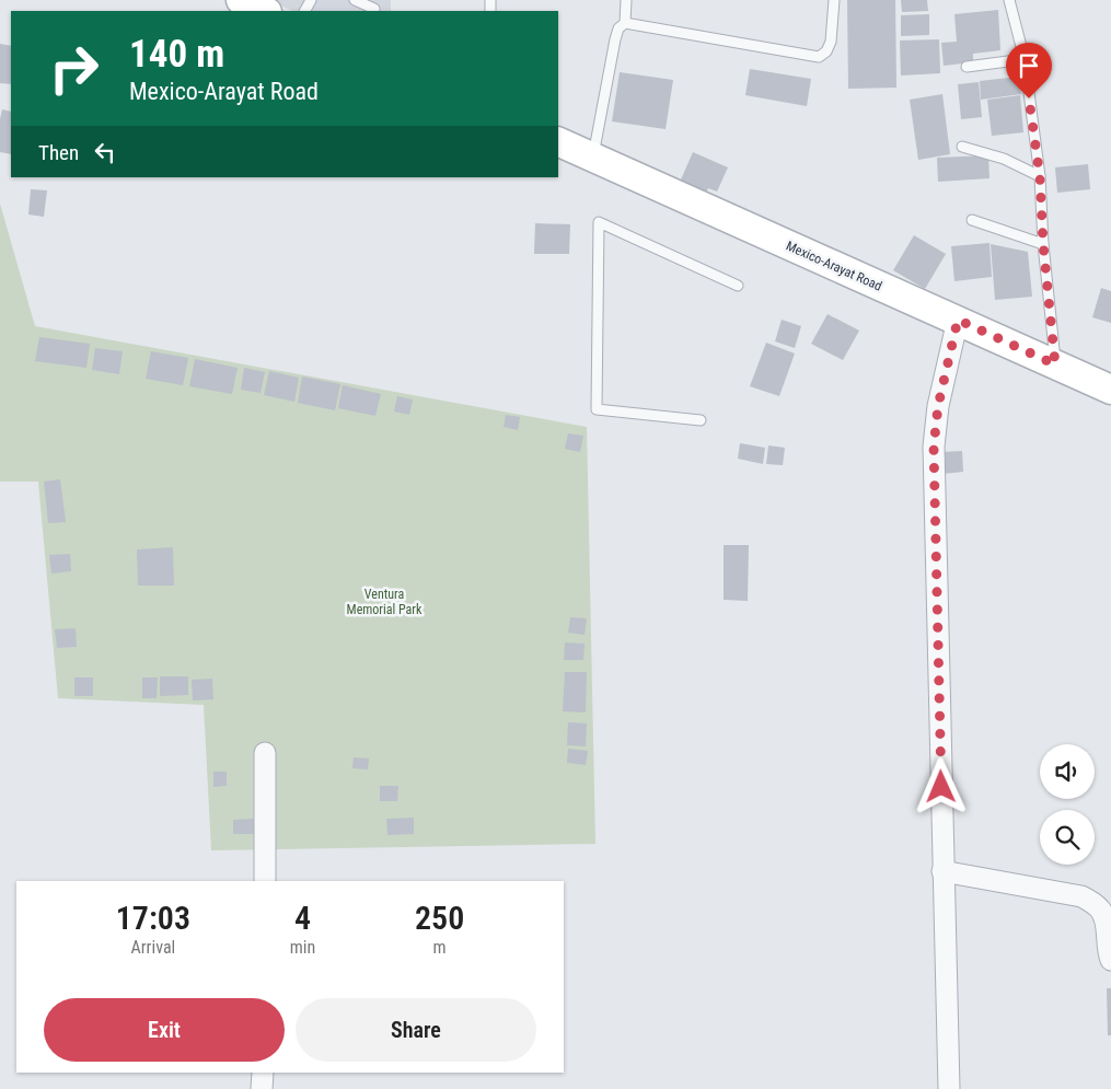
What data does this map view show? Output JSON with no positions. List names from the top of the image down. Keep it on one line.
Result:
{"streets":{"main road":["Mexico-Arayat Road"]},"parks":["Ventura Memorial Park"],"page":{"turn":["140 m","Mexico-Arayat Road"],"then":"Then","eta":["17:03","Arrival","4","min","250","m"],"buttons":["Exit","Share"]}}
